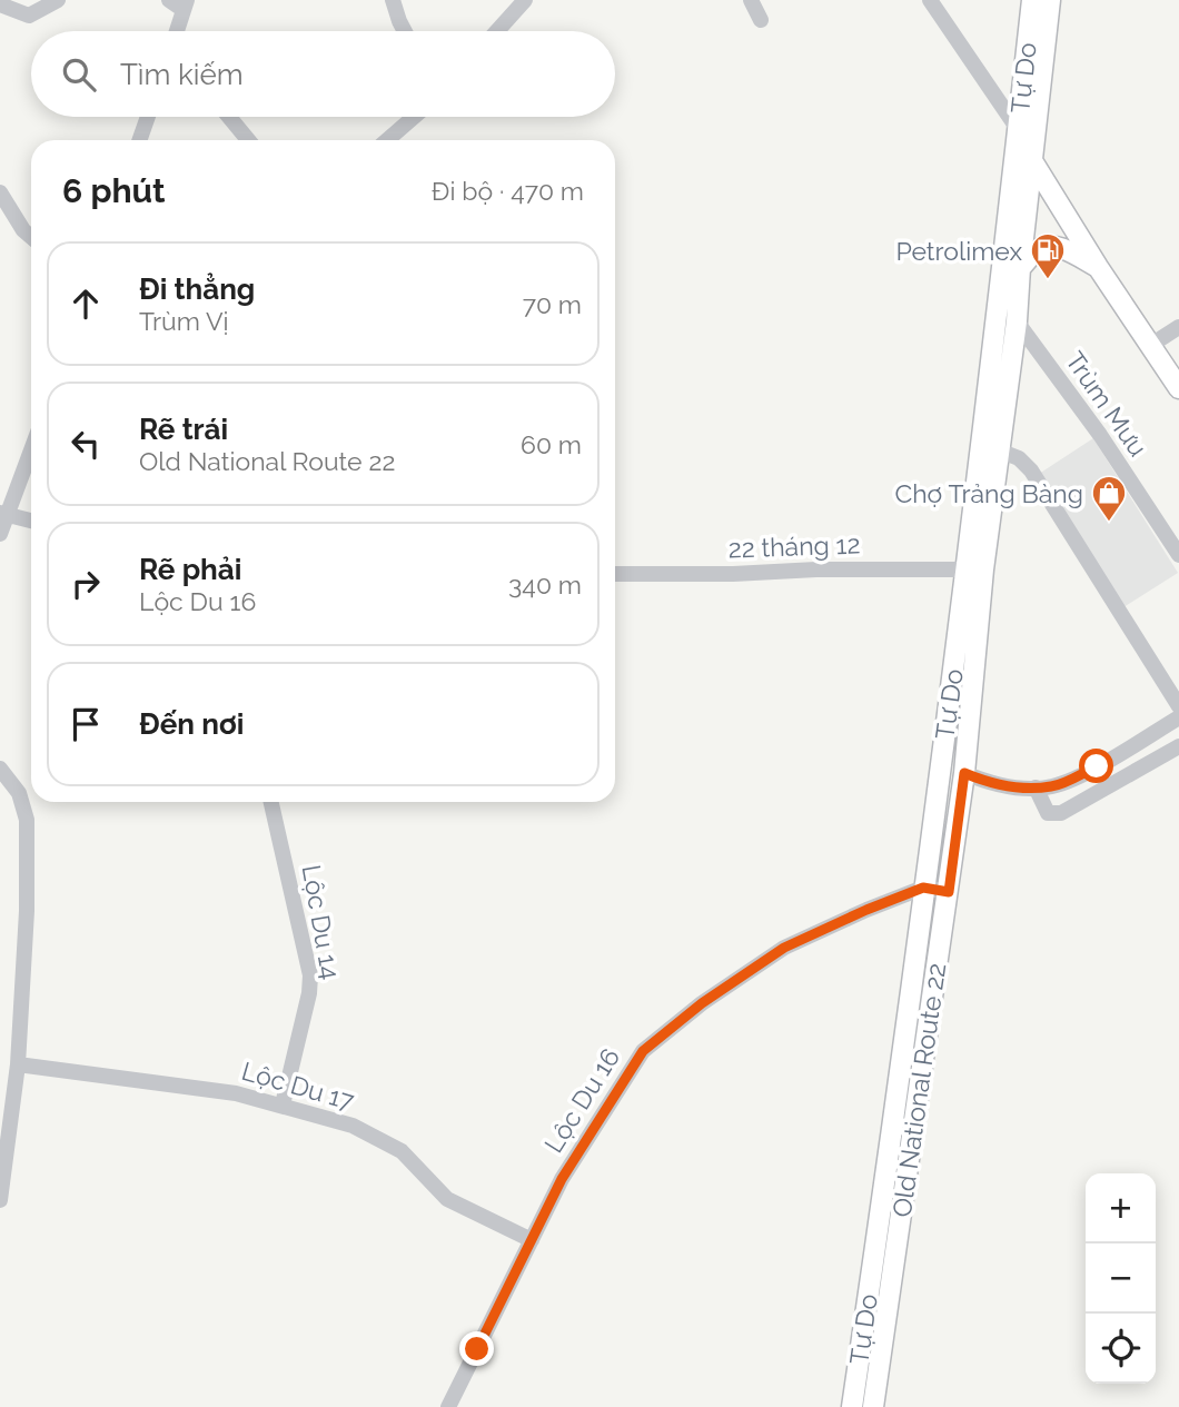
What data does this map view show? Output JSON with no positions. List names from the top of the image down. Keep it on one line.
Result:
{"streets":{"main road":["Tự Do","Old National Route 22"],"street":["Trùm Mưu","22 tháng 12","Lộc Du 14","Lộc Du 17","Lộc Du 16"]},"crossings":[["Tự Do","Trùm Mưu"],["Tự Do","22 tháng 12"],["Tự Do","Old National Route 22"],["Tự Do","Lộc Du 16"],["Lộc Du 14","Lộc Du 17"],["Lộc Du 17","Lộc Du 16"]],"places":{"fuel station":["Petrolimex"],"shop":["Chợ Trảng Bàng"]},"page":{"search":"Tìm kiếm","heading":["6 phút","Đi bộ · 470 m"],"list":[["Đi thẳng","Trùm Vị","70 m"],["Rẽ trái","Old National Route 22","60 m"],["Rẽ phải","Lộc Du 16","340 m"],"Đến nơi"],"map_buttons":["+","−"]}}
